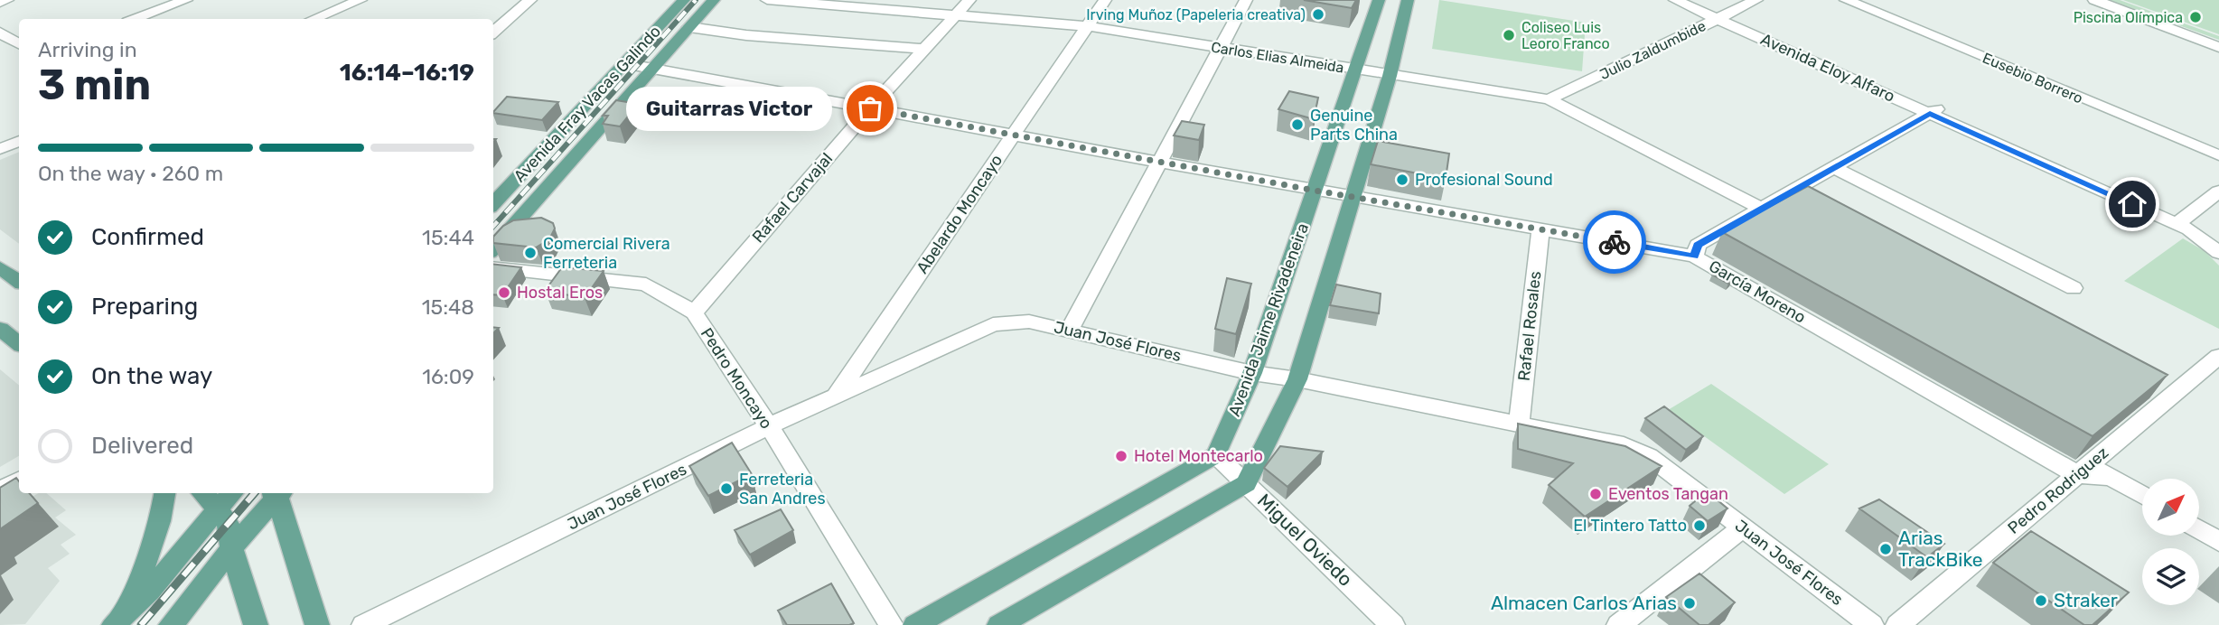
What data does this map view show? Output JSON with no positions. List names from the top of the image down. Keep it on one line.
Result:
{"streets":{"main road":["Avenida Fray Vacas Galindo","Avenida Jaime Rivadeneira"],"street":["Julio Zaldumbide","Carlos Elias Almeida","Avenida Eloy Alfaro","Eusebio Borrero","Rafael Carvajal","Abelardo Moncayo","García Moreno","Rafael Rosales","Juan José Flores","Pedro Moncayo","Pedro Rodriguez","Miguel Oviedo"]},"crossings":[["Julio Zaldumbide","Carlos Elias Almeida"],["Julio Zaldumbide","Avenida Eloy Alfaro"],["Carlos Elias Almeida","Rafael Carvajal"],["Carlos Elias Almeida","Abelardo Moncayo"],["Carlos Elias Almeida","Avenida Jaime Rivadeneira"],["Avenida Fray Vacas Galindo","García Moreno"],["Rafael Carvajal","García Moreno"],["Rafael Carvajal","Pedro Moncayo"],["Abelardo Moncayo","García Moreno"],["Abelardo Moncayo","Juan José Flores"],["García Moreno","Avenida Jaime Rivadeneira"],["García Moreno","Rafael Rosales"],["García Moreno","Pedro Rodriguez"],["Avenida Jaime Rivadeneira","Juan José Flores"],["Avenida Jaime Rivadeneira","Miguel Oviedo"],["Rafael Rosales","Juan José Flores"],["Juan José Flores","Pedro Moncayo"]],"places":["Irving Muñoz (Papeleria creativa)","Piscina Olímpica","Coliseo Luis Leoro Franco","Guitarras Victor","Genuine Parts China","Profesional Sound","Comercial Rivera Ferreteria","Hostal Eros","Hotel Montecarlo","Ferreteria San Andres","Eventos Tangan","El Tintero Tatto","Arias TrackBike","Straker","Almacen Carlos Arias"],"north":"top right","page":{"heading":["3 min","Arriving in","16:14–16:19"],"bubble":"Guitarras Victor","bar":"On the way · 260 m","list":[["Confirmed","15:44"],["Preparing","15:48"],["On the way","16:09"],"Delivered"]}}
